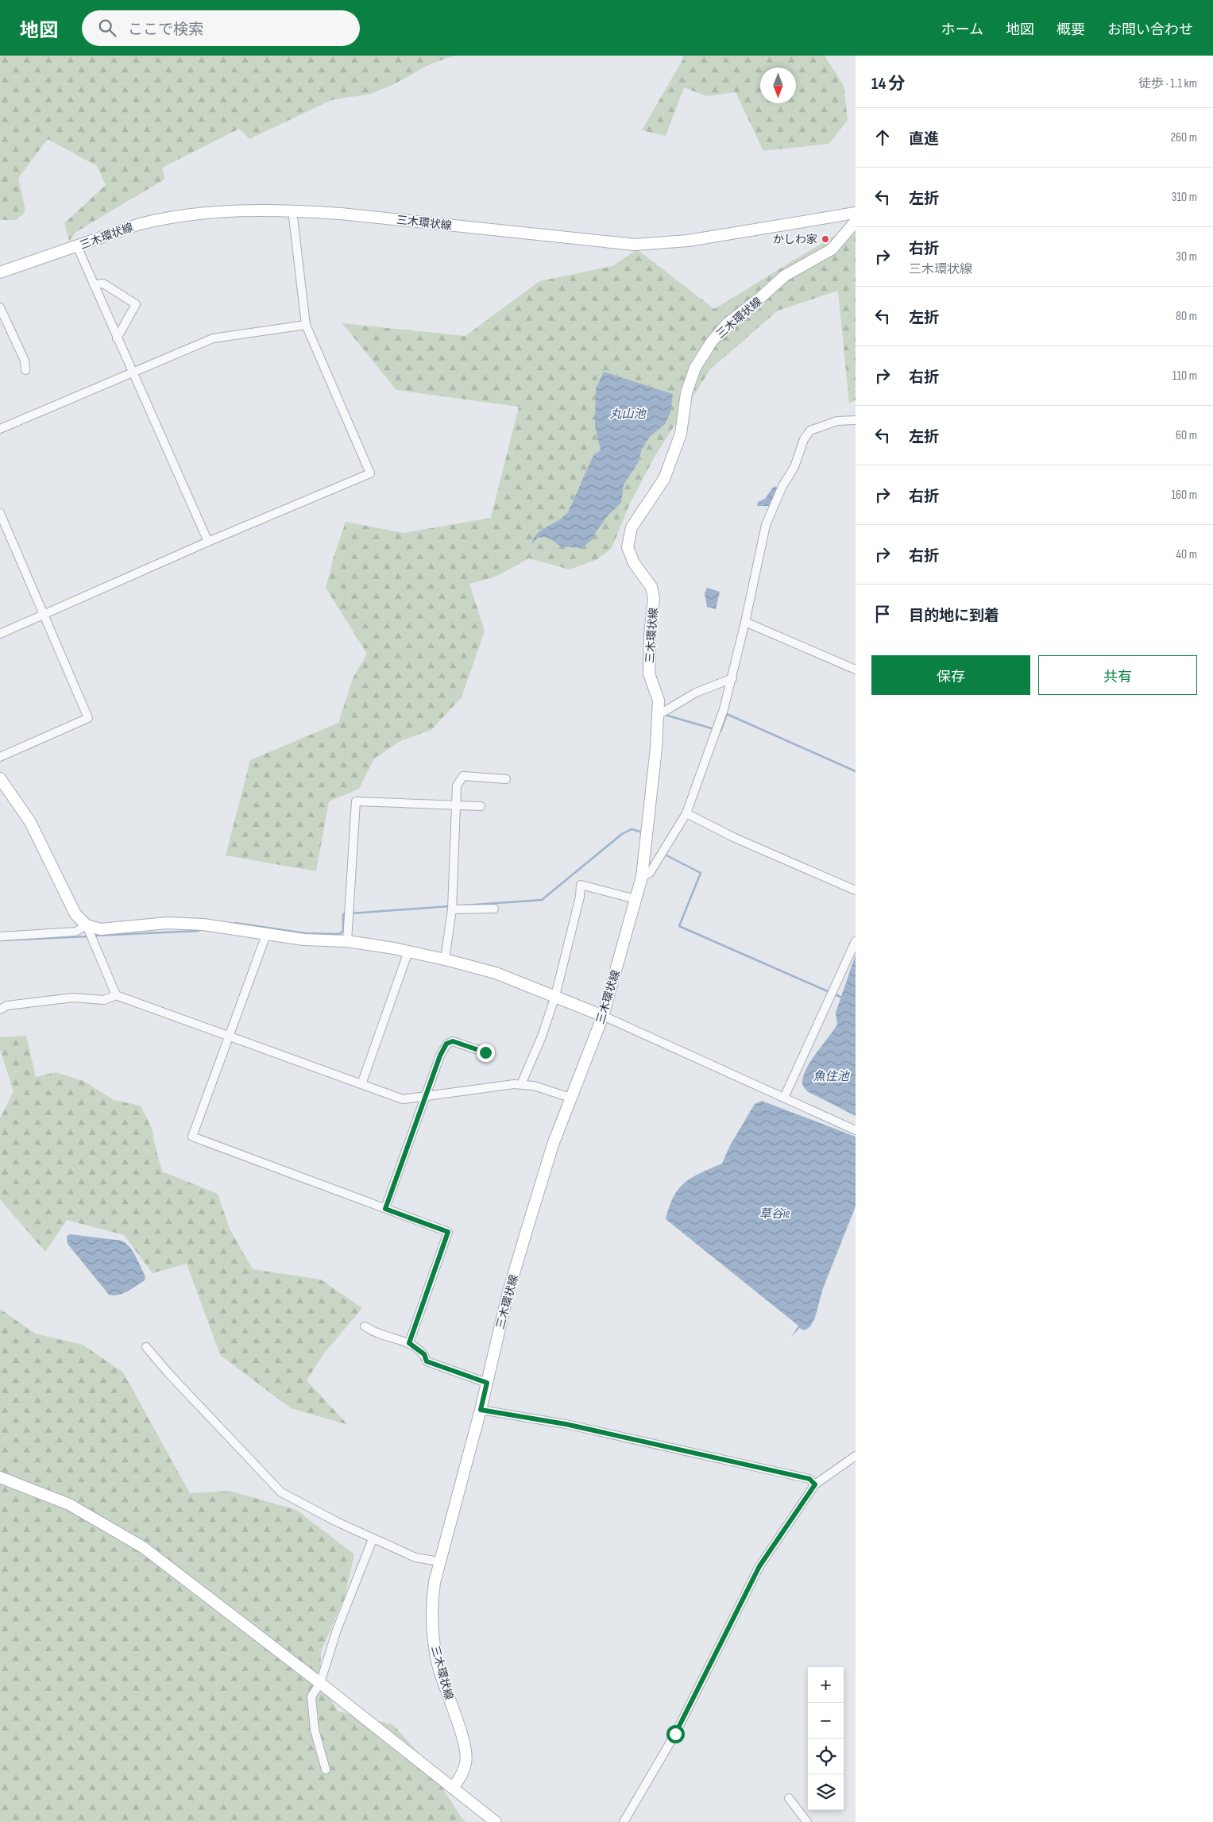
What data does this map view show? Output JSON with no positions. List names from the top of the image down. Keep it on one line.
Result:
{"streets":{"main road":["三木環状線"]},"water":["丸山池","魚住池","草谷ie"],"places":["かしわ家"],"north":"bottom","page":{"header":"地図","search":"ここで検索","nav":["ホーム","地図","概要","お問い合わせ"],"heading":["14 分","徒歩 · 1.1 km"],"list":[["直進","260 m"],["左折","310 m"],["右折","三木環状線","30 m"],["左折","80 m"],["右折","110 m"],["左折","60 m"],["右折","160 m"],["右折","40 m"],"目的地に到着"],"buttons":["保存","共有"],"map_buttons":["+","−"]}}
